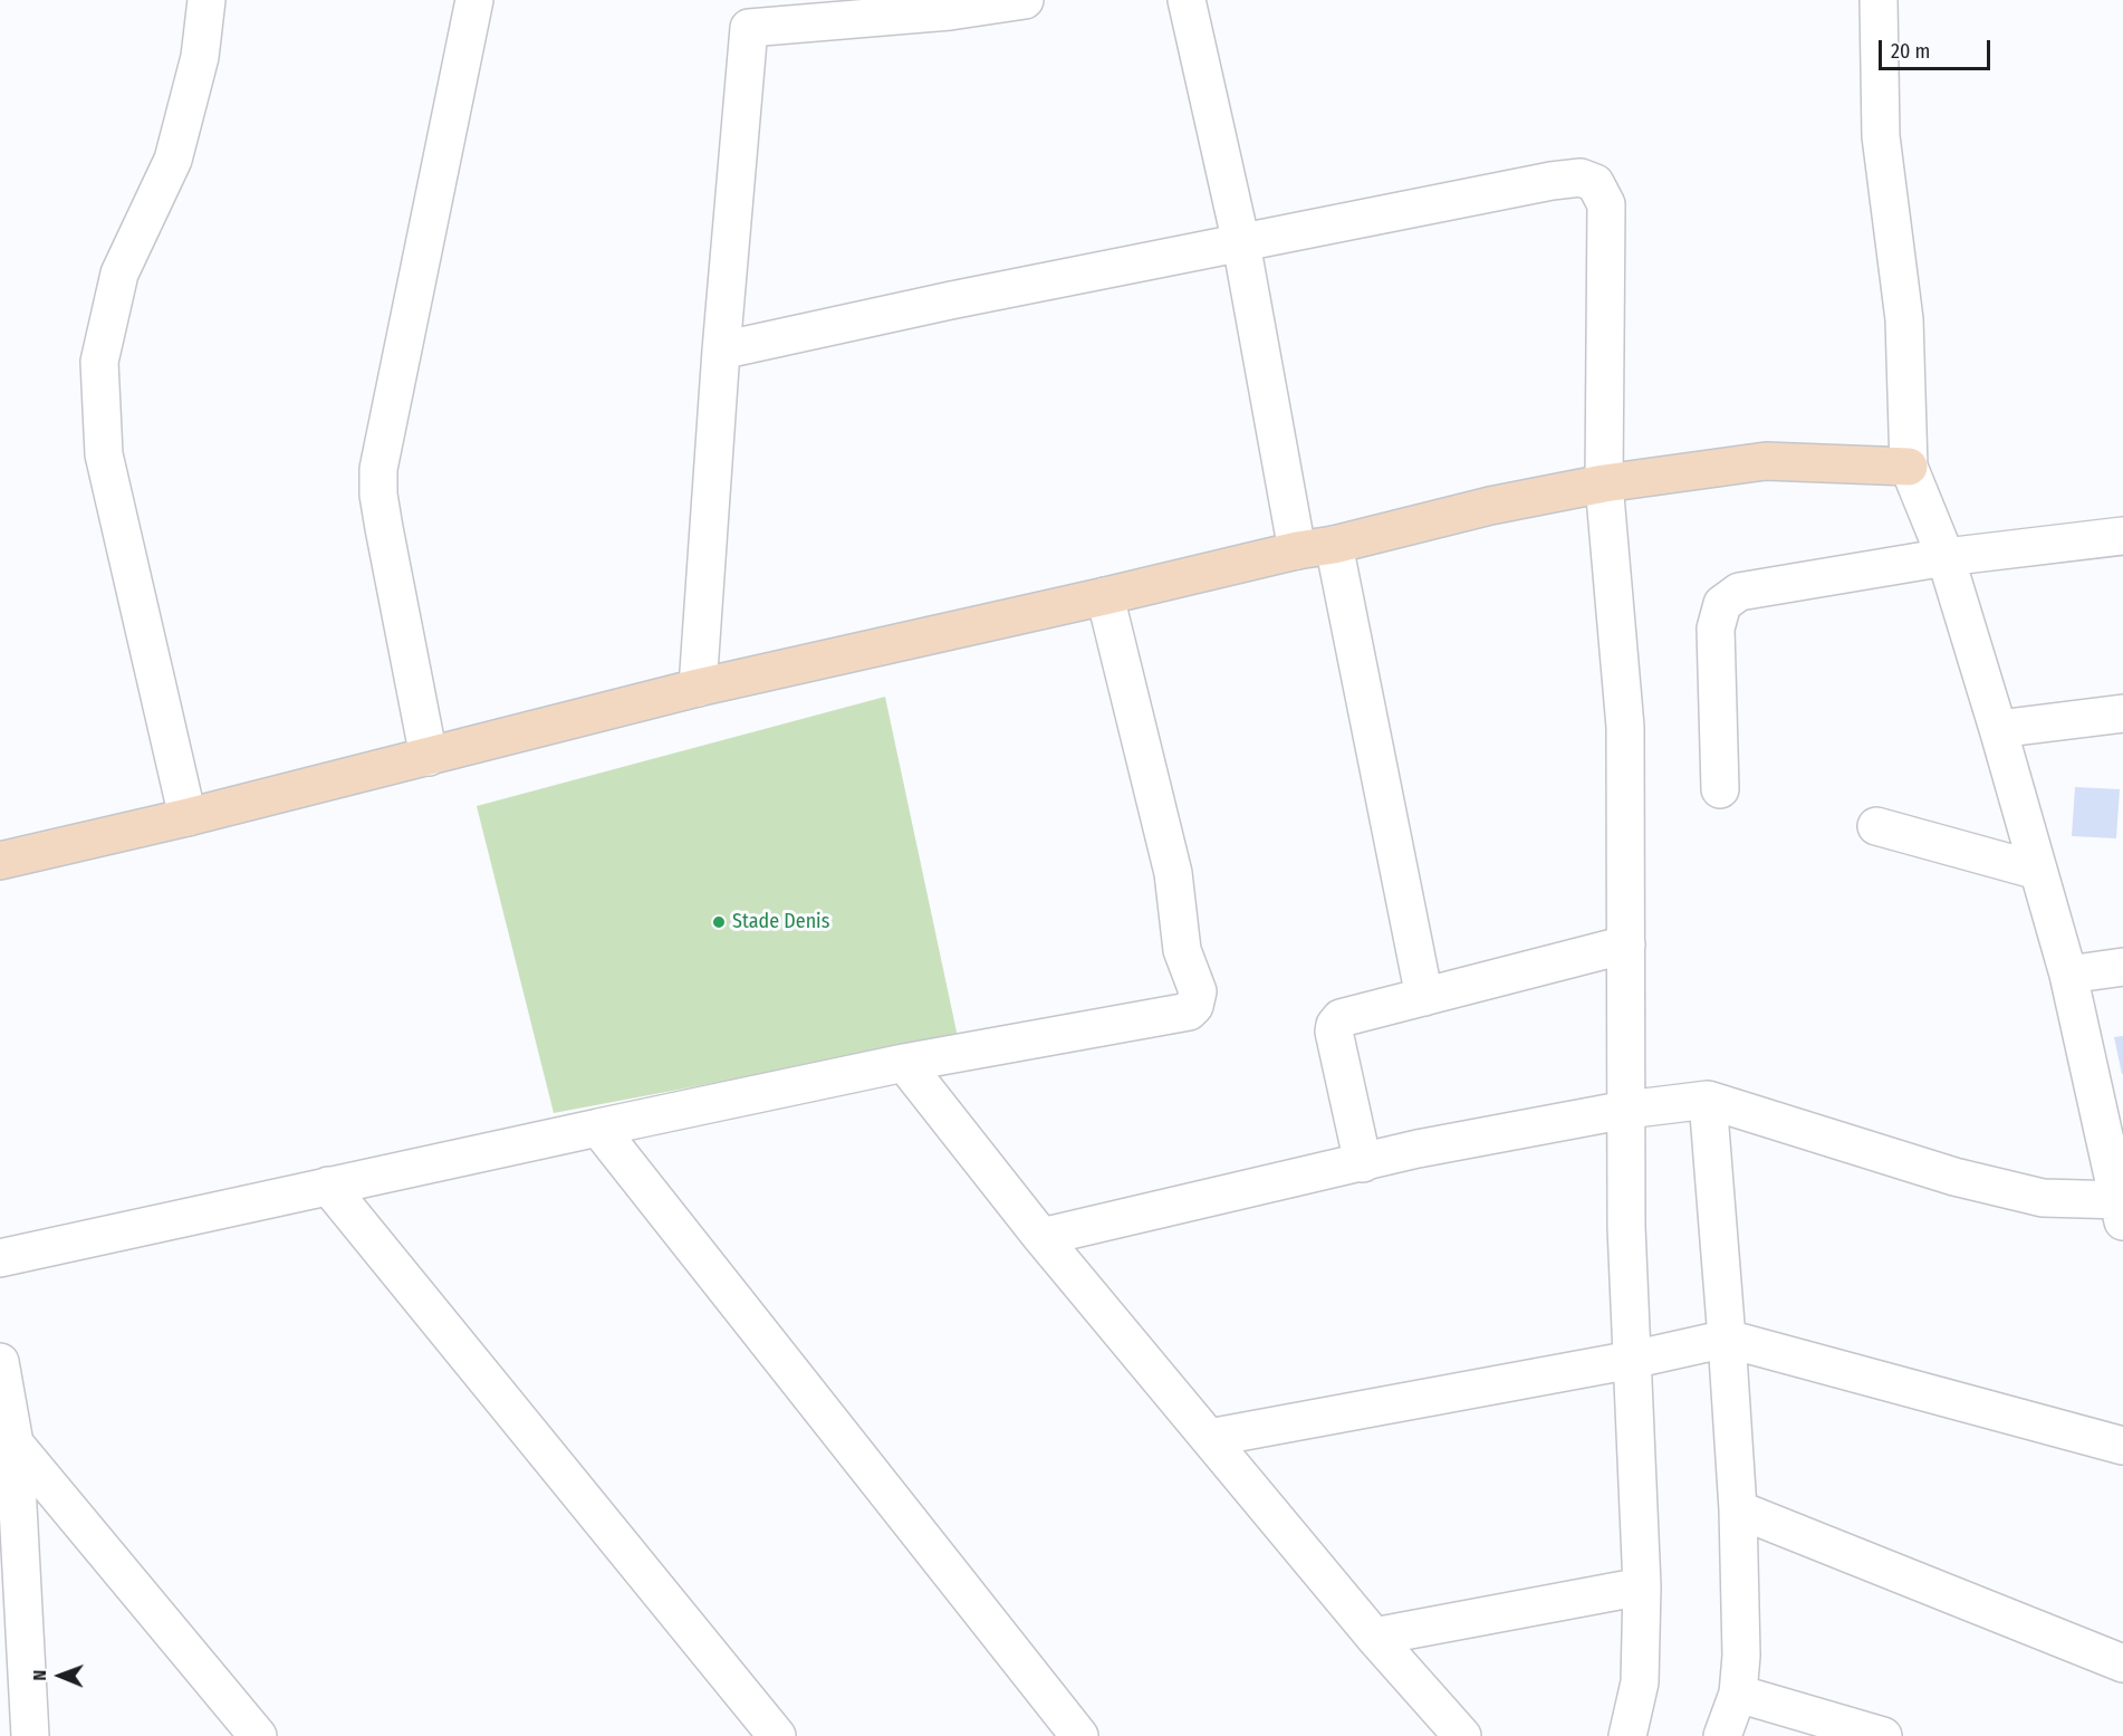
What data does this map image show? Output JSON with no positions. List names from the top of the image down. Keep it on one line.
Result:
{"places":["Stade Denis"],"scale_bar":"20 m","north":"left"}
